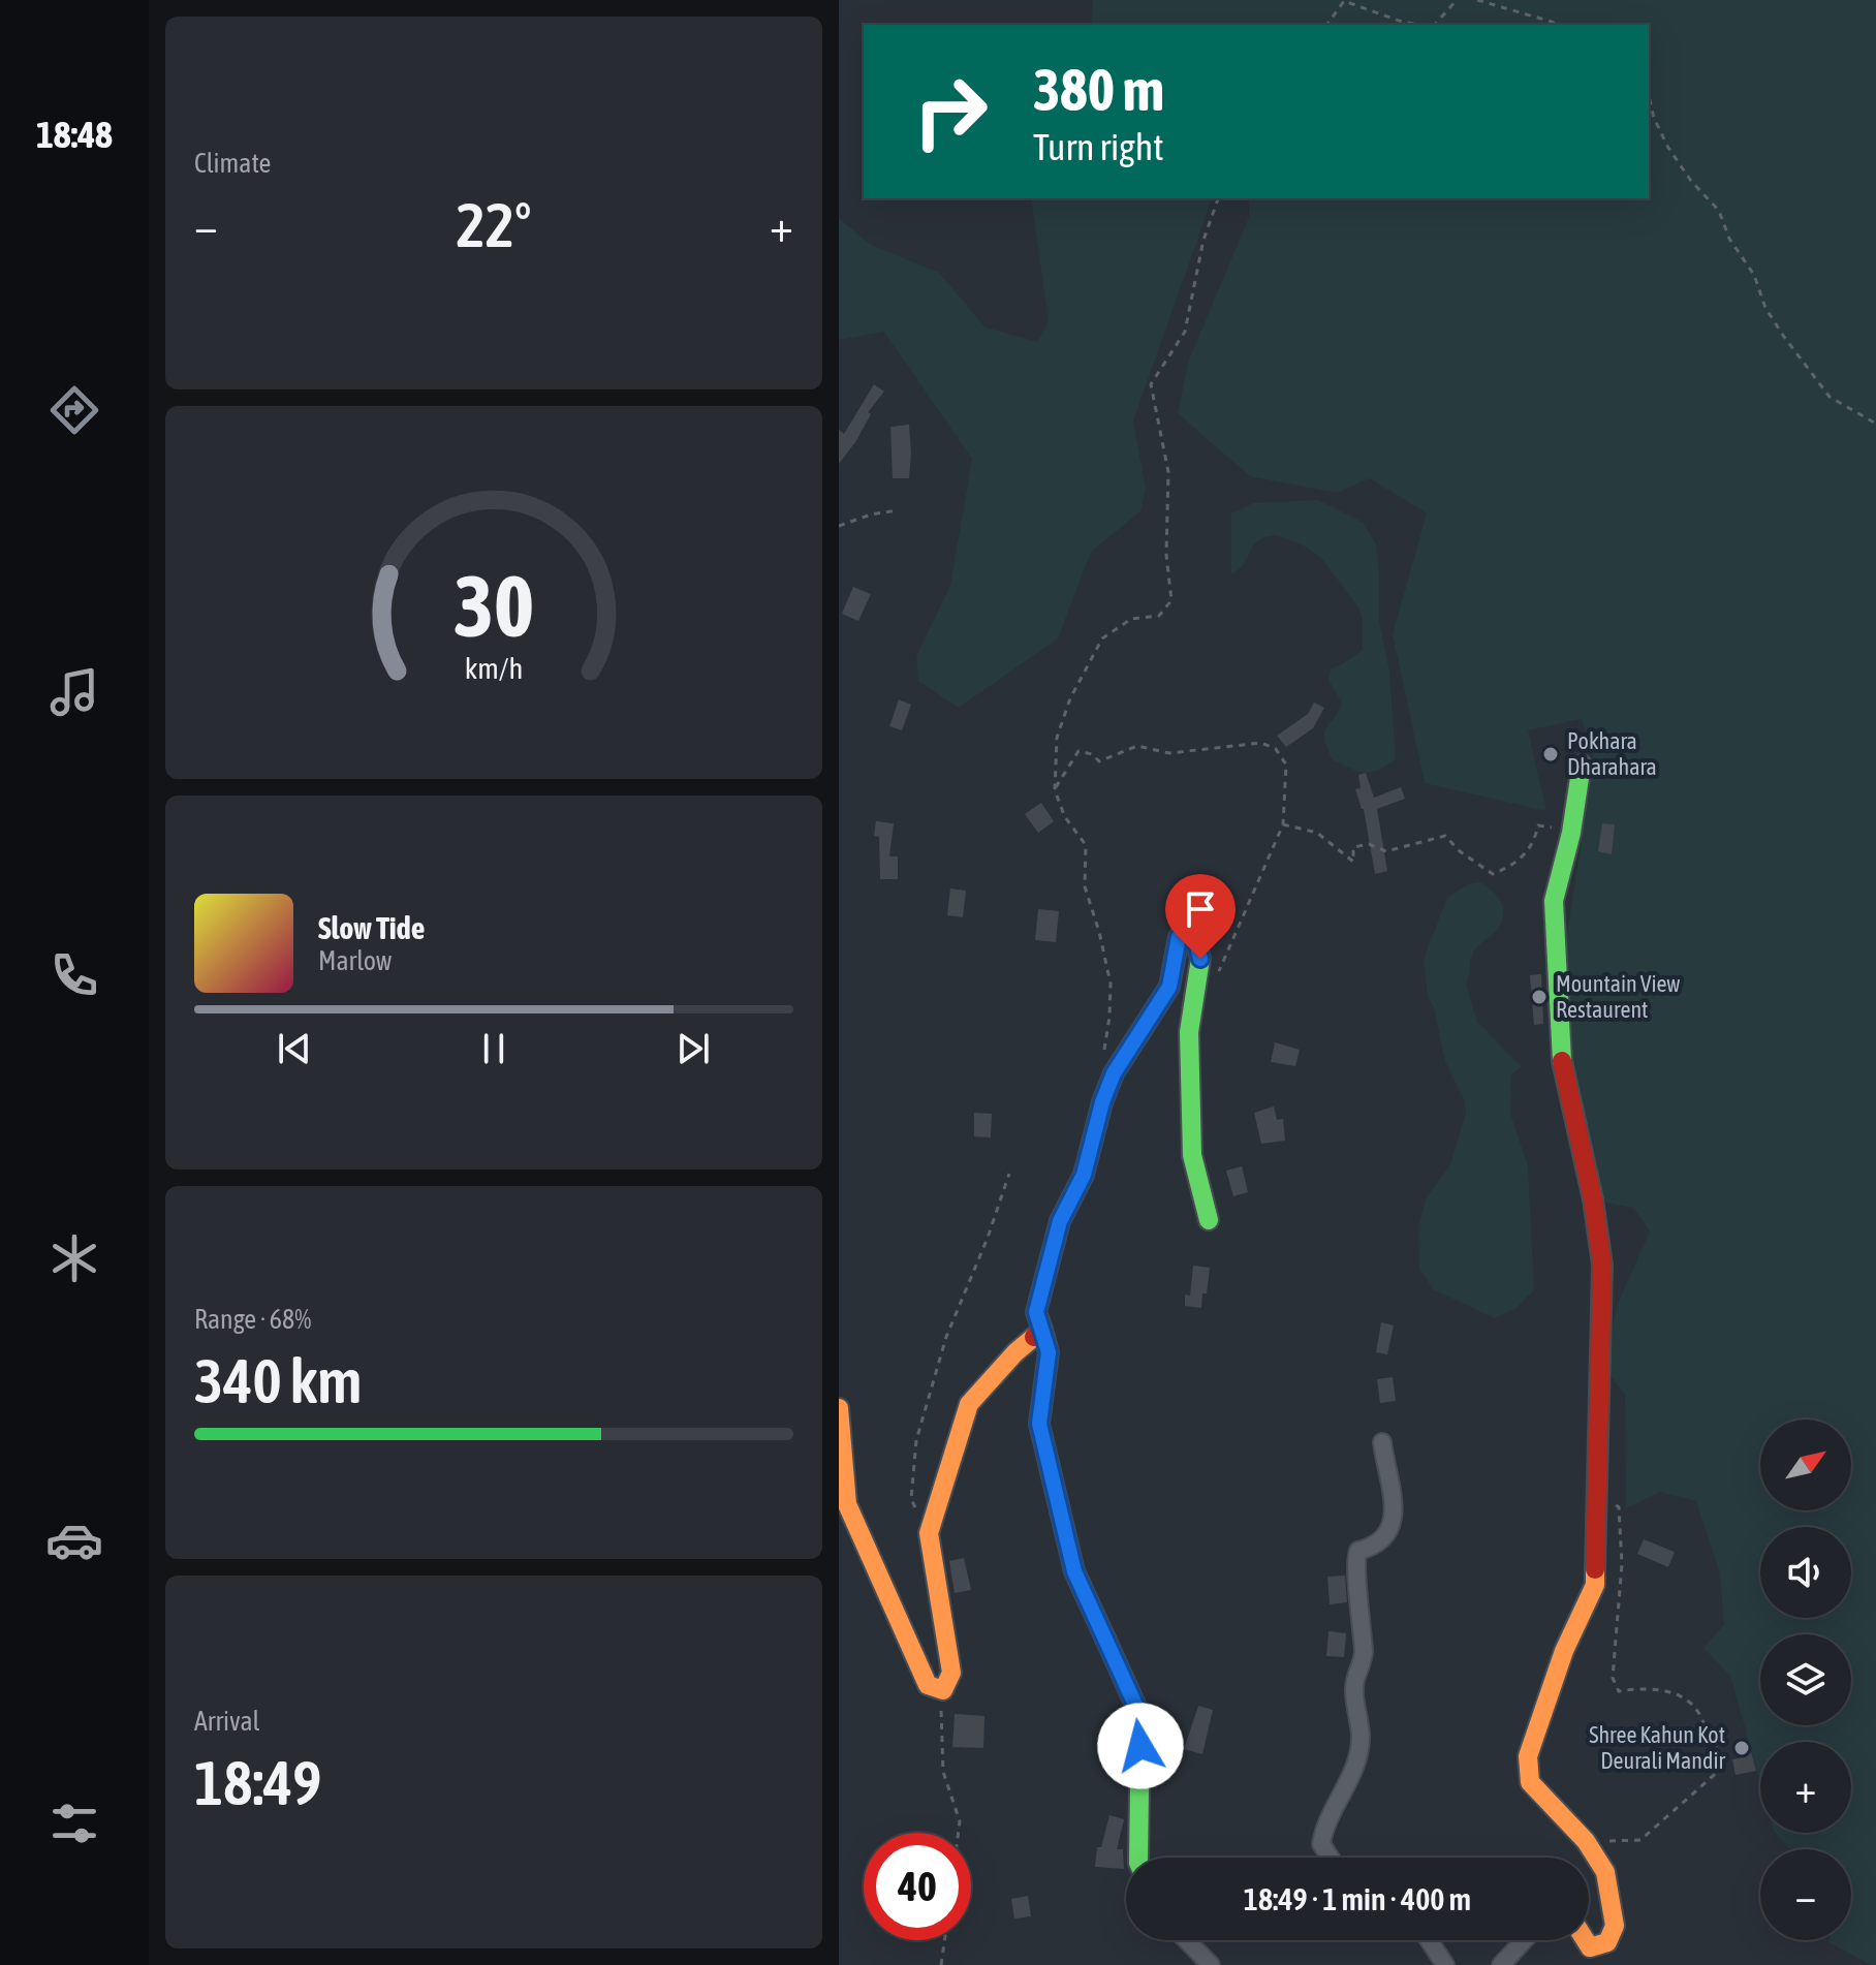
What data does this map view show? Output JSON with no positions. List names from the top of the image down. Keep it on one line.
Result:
{"places":["Pokhara Dharahara","Mountain View Restaurent","Shree Kahun Kot Deurali Mandir"],"north":"top right","page":{"tabs":"18:48","tile":["Climate",["Range · 68%","340 km"],["Arrival","18:49"]],"turn":["380 m","Turn right"],"heat":["−","22°","+"],"song":["Slow Tide","Marlow"],"map_buttons":["+","−"],"limit":"40","trip":"18:49 · 1 min · 400 m","gauge":["30","km/h"]}}
